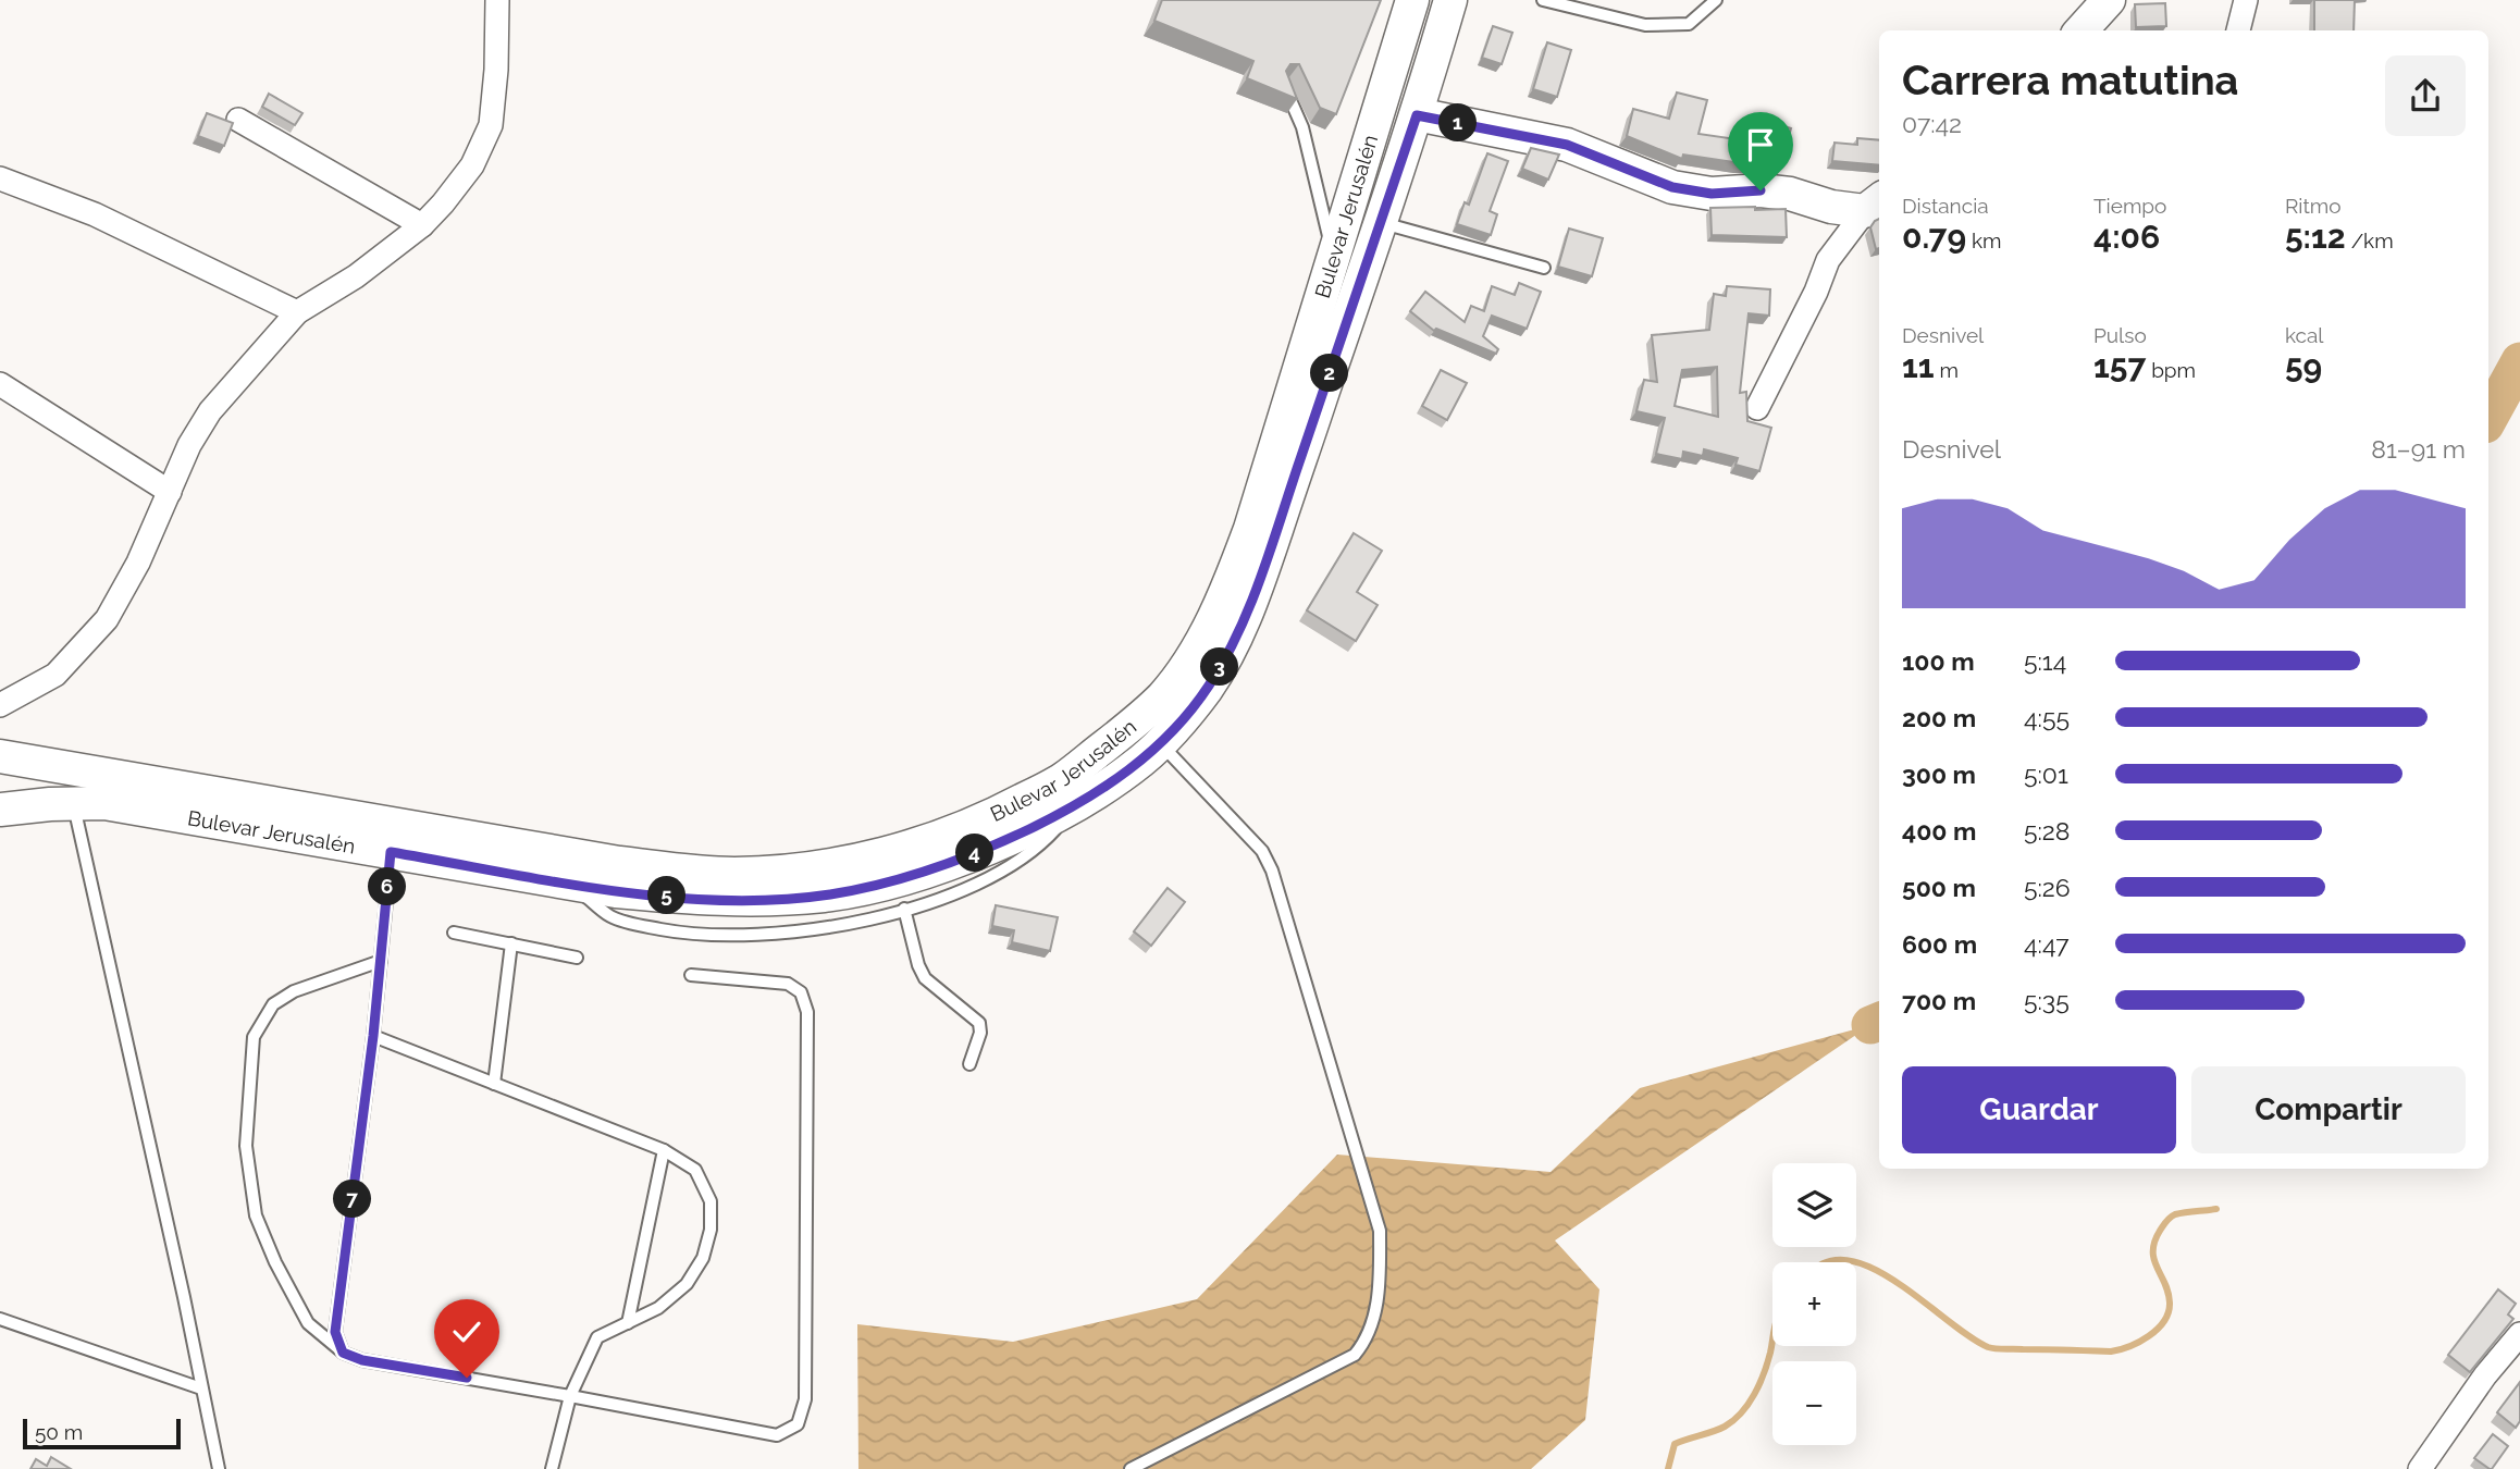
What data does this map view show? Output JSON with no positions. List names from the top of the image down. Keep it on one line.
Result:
{"streets":{"main road":["Bulevar Jerusalén"]},"scale_bar":"50 m","page":{"heading":["Carrera matutina","07:42"],"pins":["1","2","3","4","6","5","7"],"stats":[["Distancia","0.79 km"],["Tiempo","4:06"],["Ritmo","5:12 /km"],["Desnivel","11 m"],["Pulso","157 bpm"],["kcal","59"]],"chart":["Desnivel","81–91 m"],"list":[{"name":"100 m","note":"5:14"},{"name":"200 m","note":"4:55"},{"name":"300 m","note":"5:01"},{"name":"400 m","note":"5:28"},{"name":"500 m","note":"5:26"},{"name":"600 m","note":"4:47"},{"name":"700 m","note":"5:35"}],"buttons":["Guardar","Compartir"],"map_buttons":["+","−"],"scale":"50 m"}}
